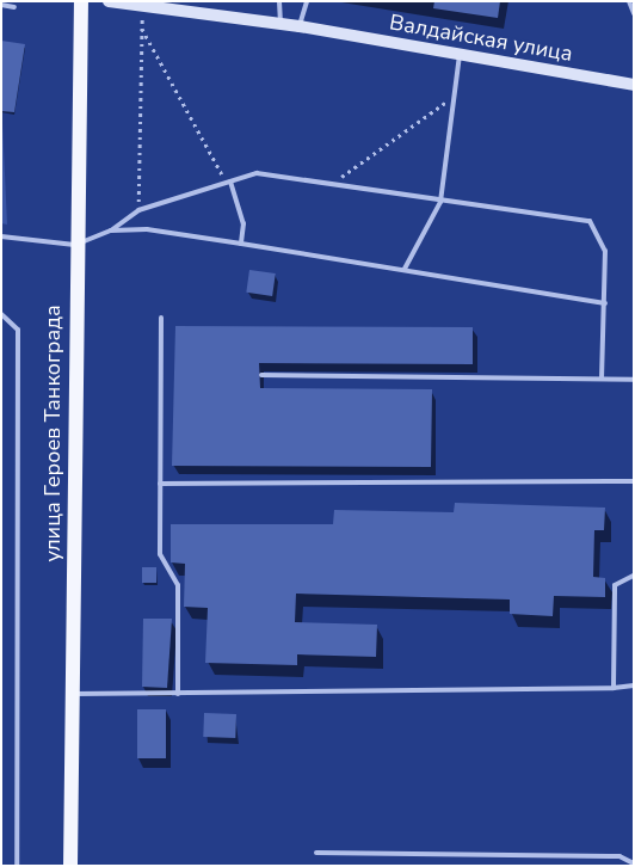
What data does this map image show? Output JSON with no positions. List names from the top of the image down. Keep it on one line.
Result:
{"streets":{"main road":["улица Героев Танкограда"],"street":["Валдайская улица"]}}
